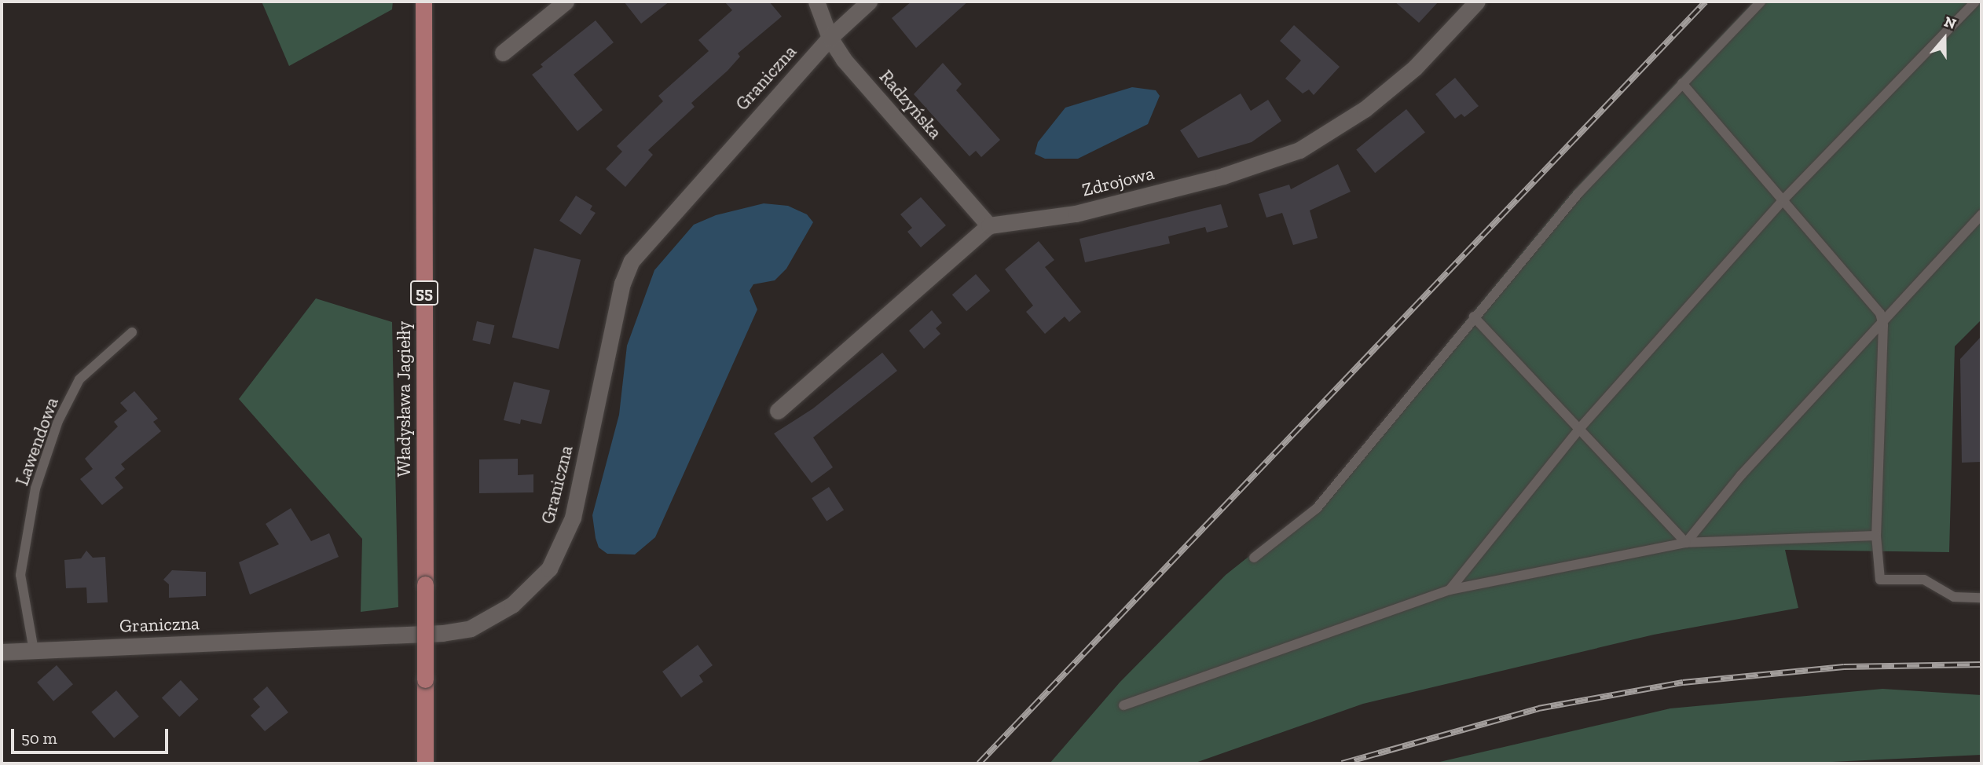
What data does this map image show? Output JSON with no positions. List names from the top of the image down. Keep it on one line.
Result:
{"streets":{"main road":["55","Władysława Jagiełły"],"street":["Graniczna","Radzyńska","Zdrojowa"],"lane":["Lawendowa"]},"crossings":[["Graniczna","Radzyńska"],["Graniczna","Lawendowa"],["Radzyńska","Zdrojowa"]],"scale_bar":"50 m","north":"top"}
